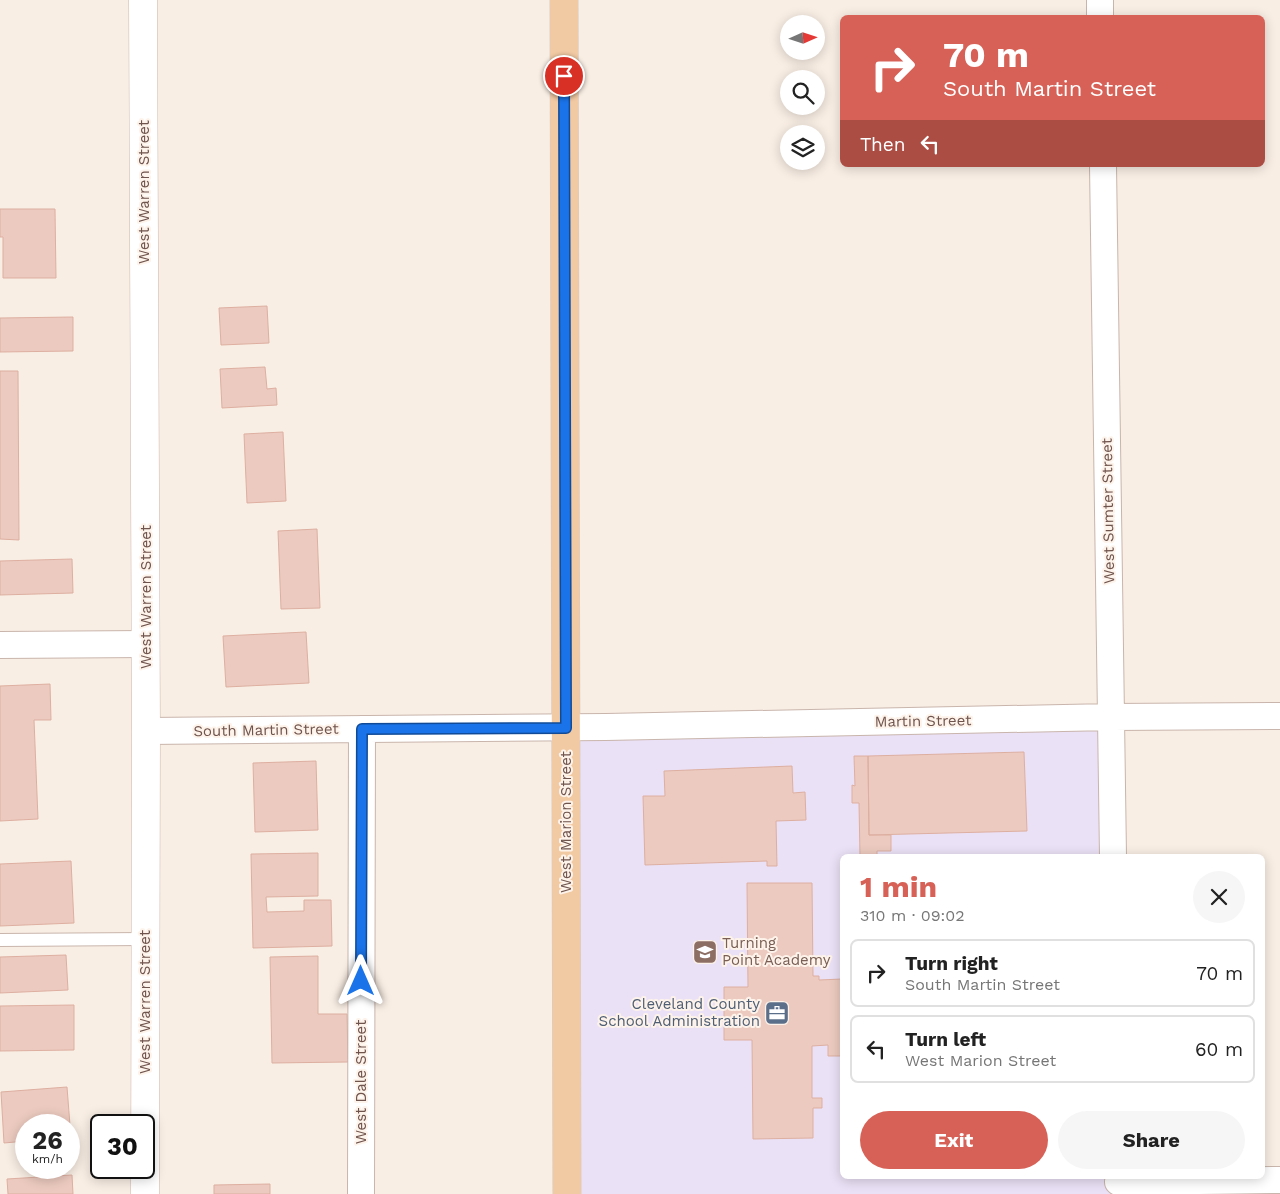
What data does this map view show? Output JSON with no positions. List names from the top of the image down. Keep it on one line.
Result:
{"streets":{"main road":["West Warren Street","West Marion Street"],"street":["West Sumter Street","Martin Street","South Martin Street","West Dale Street"]},"crossings":[["West Warren Street","South Martin Street"],["West Sumter Street","Martin Street"],["Martin Street","South Martin Street"],["Martin Street","West Marion Street"],["South Martin Street","West Marion Street"],["South Martin Street","West Dale Street"]],"places":{"school or university":["Turning Point Academy"],"office":["Cleveland County School Administration"]},"north":"right","page":{"turn":["70 m","South Martin Street"],"then":"Then","heading":["1 min","310 m · 09:02"],"list":[{"name":"Turn right","note":"South Martin Street","value":"70 m"},{"name":"Turn left","note":"West Marion Street","value":"60 m"}],"buttons":["Exit","Share"],"speed":"26 km/h","limit":"30"}}
